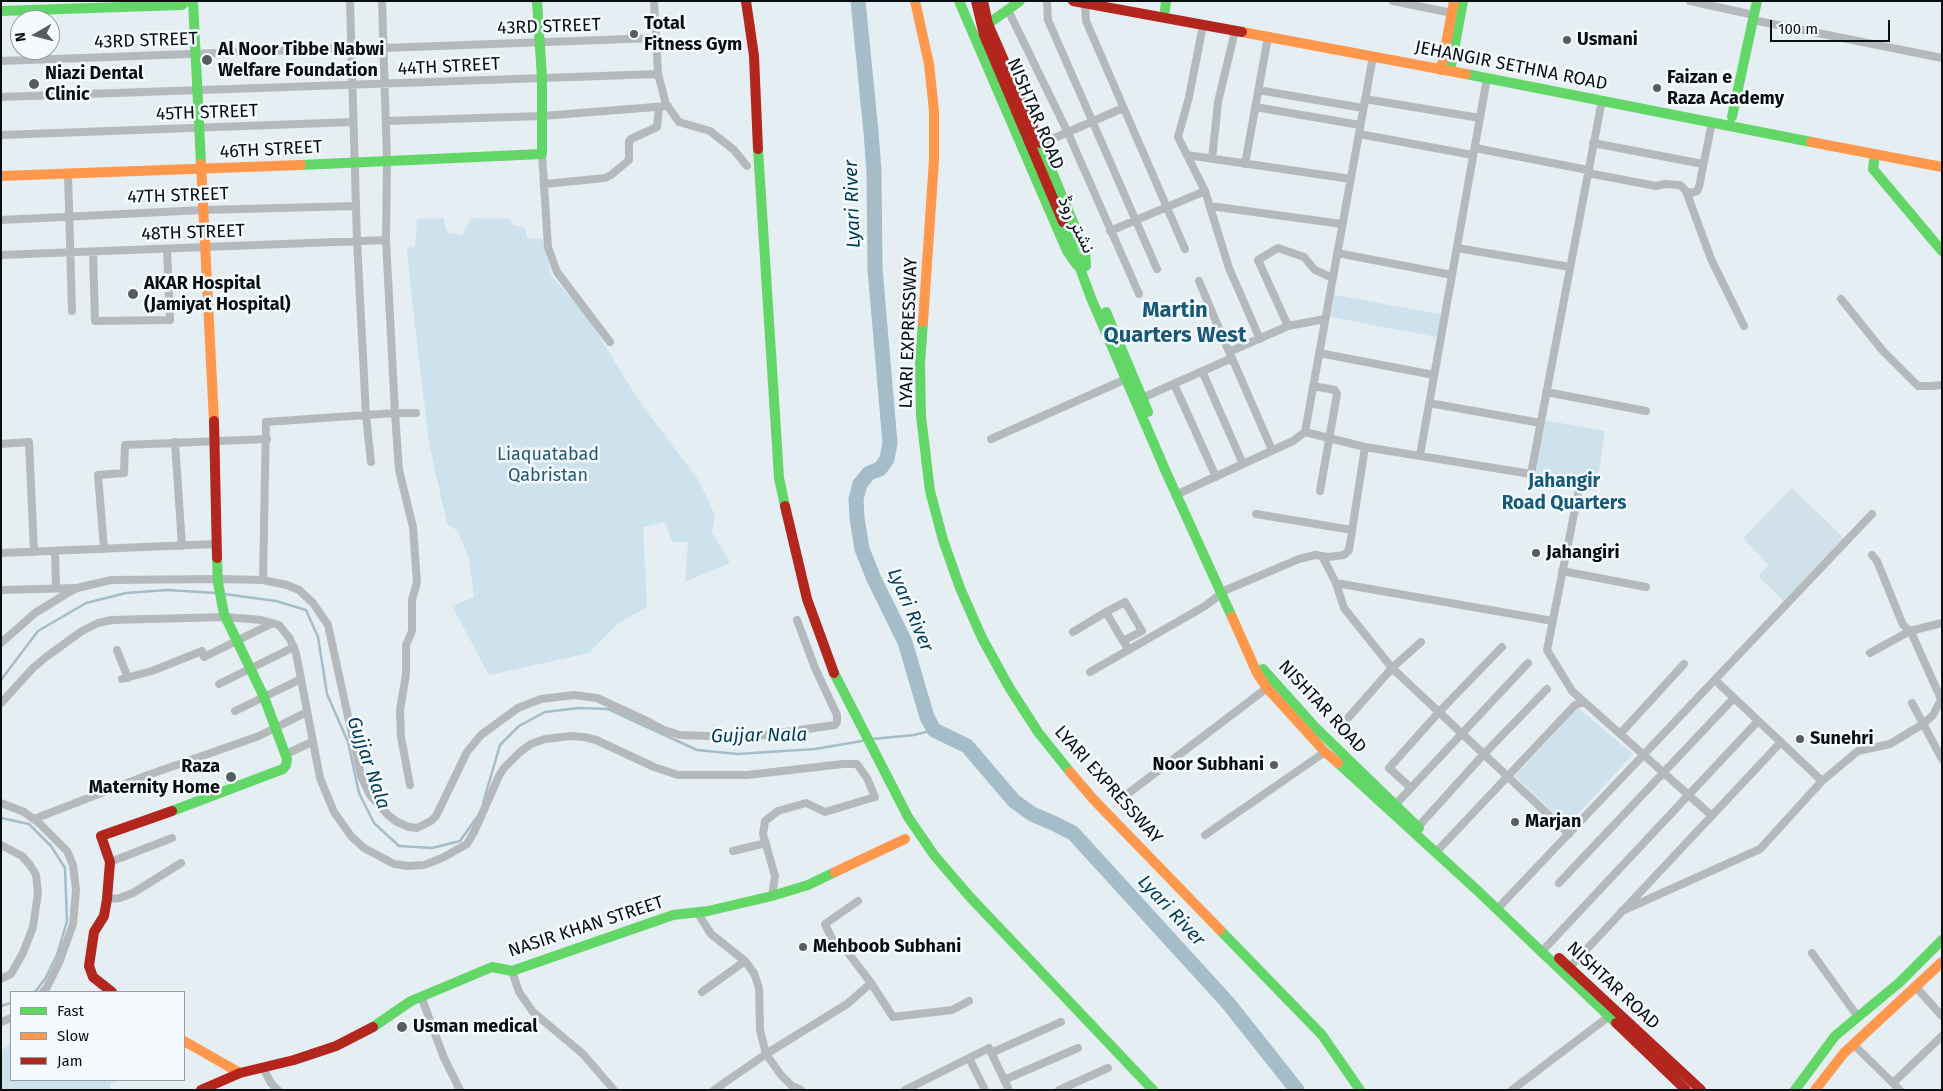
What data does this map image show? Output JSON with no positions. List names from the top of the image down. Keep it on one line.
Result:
{"streets":{"main road":["JEHANGIR SETHNA ROAD","NISHTAR ROAD","46TH STREET","نشتر روڈ","LYARI EXPRESSWAY","NASIR KHAN STREET"],"street":["43RD STREET","44TH STREET","45TH STREET","47TH STREET","48TH STREET"]},"crossings":[["NISHTAR ROAD","نشتر روڈ"]],"districts":["Martin Quarters West","Jahangir Road Quarters"],"water":["Lyari River","Gujjar Nala"],"parks":["Liaquatabad Qabristan"],"places":["Total Fitness Gym","Usmani","Al Noor Tibbe Nabwi Welfare Foundation","Niazi Dental Clinic","Faizan e Raza Academy","AKAR Hospital (Jamiyat Hospital)","Jahangiri","Sunehri","Noor Subhani","Raza Maternity Home","Marjan","Mehboob Subhani","Usman medical"],"legend":["Fast","Slow","Jam"],"scale_bar":"100 m","north":"left"}
